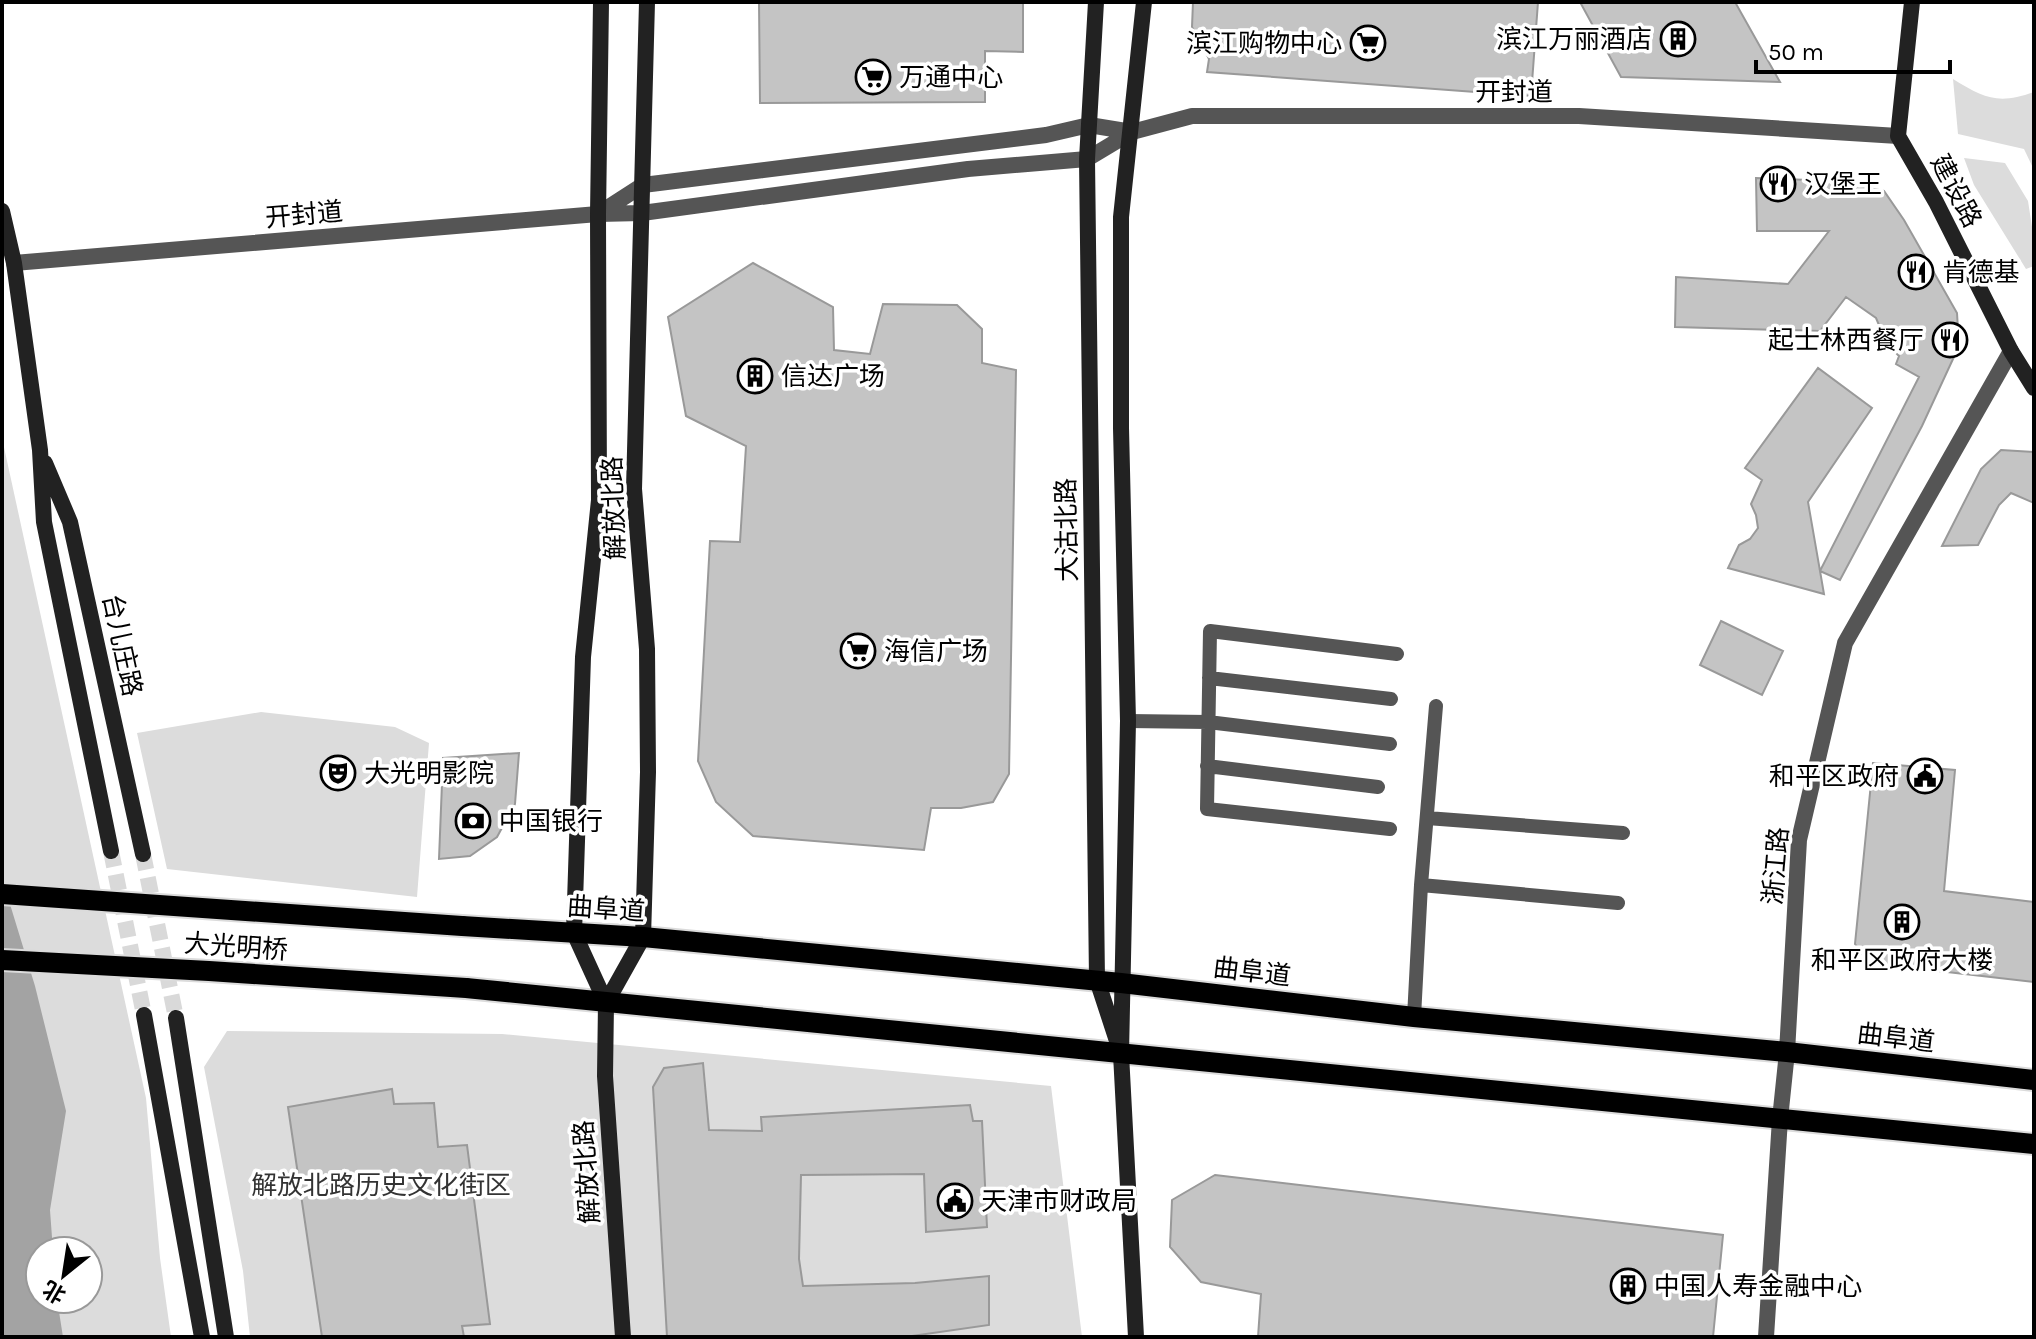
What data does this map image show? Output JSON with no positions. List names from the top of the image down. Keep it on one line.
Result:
{"streets":{"main road":["建设路","解放北路","大沽北路","台儿庄路","曲阜道","大光明桥"],"street":["开封道","浙江路"]},"crossings":[["开封道","建设路"],["开封道","解放北路"],["开封道","大沽北路"],["开封道","台儿庄路"],["建设路","浙江路"],["解放北路","曲阜道"],["解放北路","大光明桥"],["大沽北路","曲阜道"],["浙江路","曲阜道"],["曲阜道","大光明桥"]],"parks":["解放北路历史文化街区"],"places":{"building":["滨江万丽酒店","信达广场","和平区政府大楼","中国人寿金融中心"],"supermarket":["滨江购物中心","万通中心","海信广场"],"restaurant":["汉堡王","肯德基","起士林西餐厅"],"theatre":["大光明影院"],"public building":["和平区政府","天津市财政局"],"bank":["中国银行"]},"scale_bar":"50 m","north":"bottom left"}
